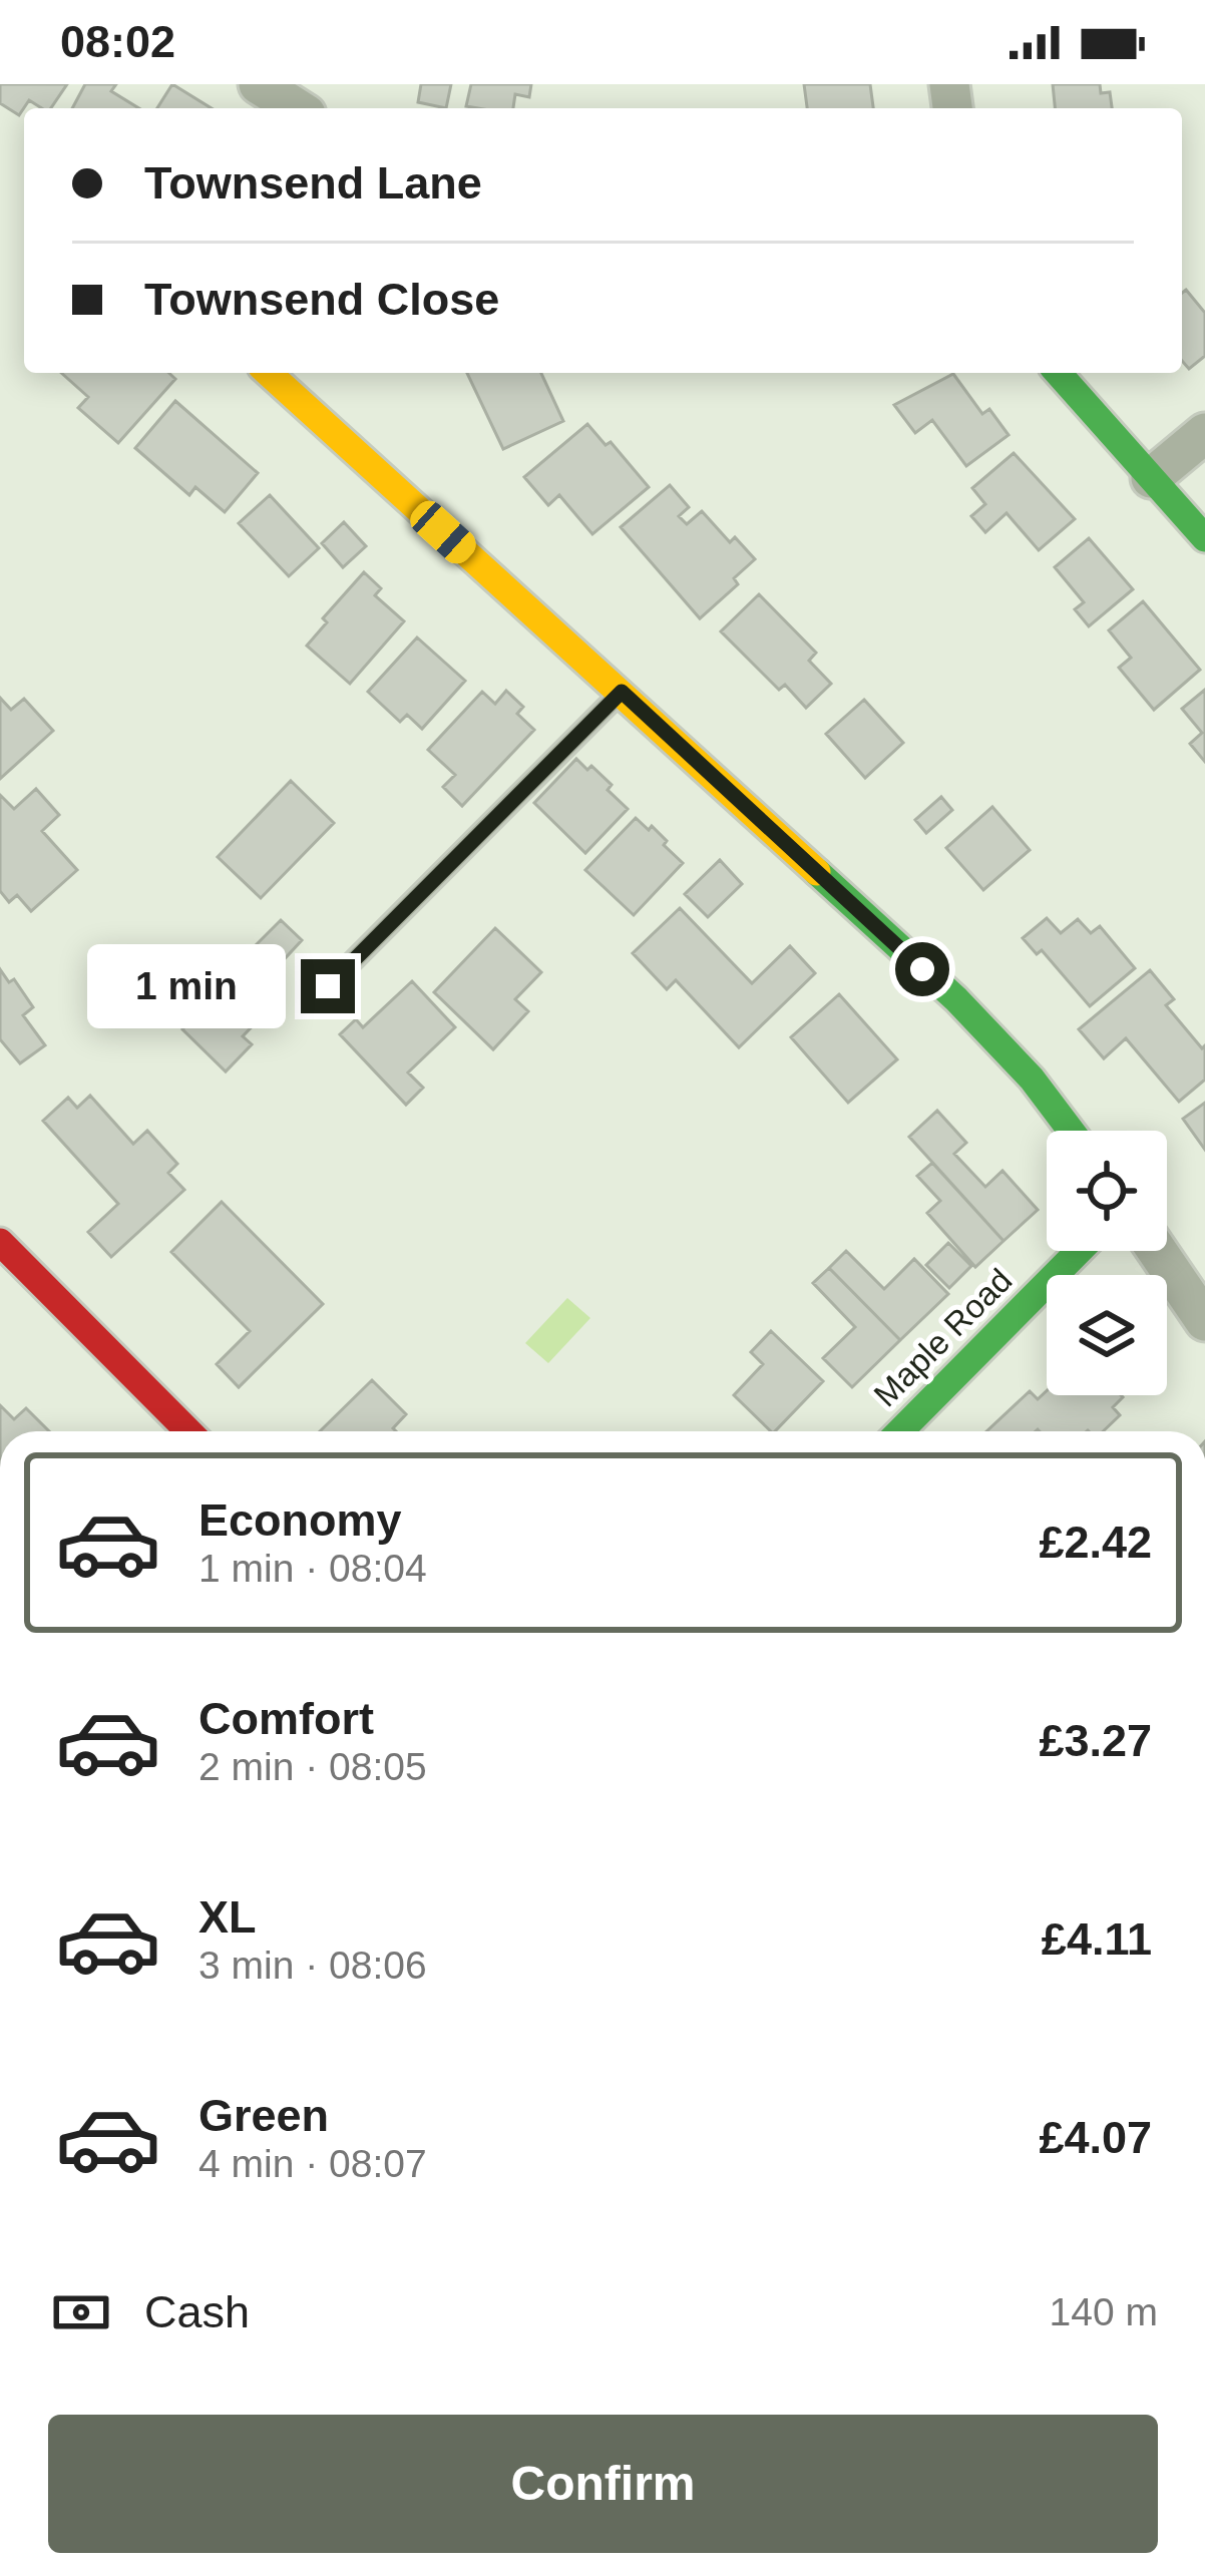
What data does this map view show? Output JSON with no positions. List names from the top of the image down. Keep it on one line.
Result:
{"streets":{"street":["Maple Road"]},"page":{"status":"08:02","banner":["Townsend Lane","Townsend Close"],"bubble":"1 min","list":[{"name":"Economy","note":"1 min · 08:04","value":"£2.42"},{"name":"Comfort","note":"2 min · 08:05","value":"£3.27"},{"name":"XL","note":"3 min · 08:06","value":"£4.11"},{"name":"Green","note":"4 min · 08:07","value":"£4.07"}],"pay":["Cash","140 m"],"buttons":"Confirm"}}
